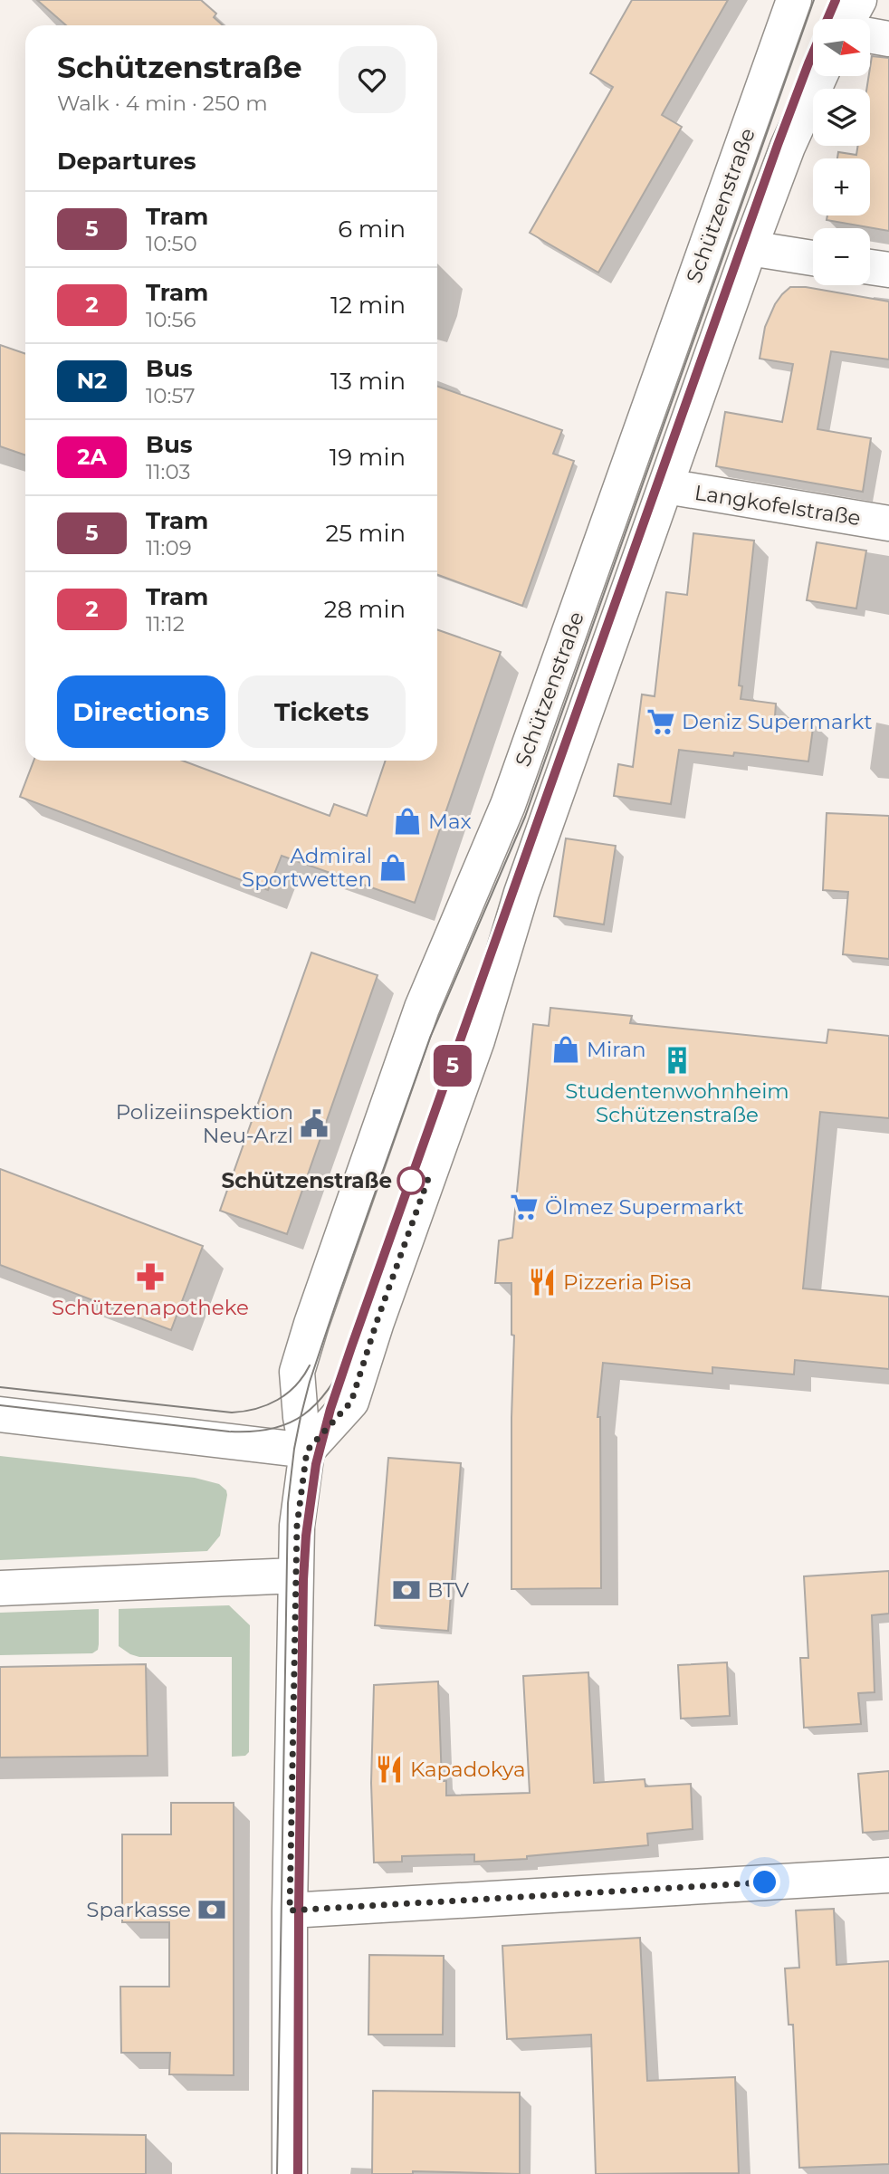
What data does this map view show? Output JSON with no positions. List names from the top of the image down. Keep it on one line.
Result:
{"streets":{"street":["Schützenstraße","Langkofelstraße"]},"crossings":[["Schützenstraße","Langkofelstraße"]],"places":{"supermarket":["Deniz Supermarkt","Ölmez Supermarkt"],"shop":["Max","Admiral Sportwetten","Miran"],"building":["Studentenwohnheim Schützenstraße"],"public building":["Polizeiinspektion Neu-Arzl"],"other":["Schützenstraße"],"pharmacy":["Schützenapotheke"],"restaurant":["Pizzeria Pisa","Kapadokya"],"bank":["BTV","Sparkasse"]},"lines":["tram line 5"],"north":"right","page":{"on_map":"5","map_buttons":["+","−"],"heading":[["Schützenstraße","Walk · 4 min · 250 m"],"Departures"],"list":[{"mark":"5","name":"Tram","note":"10:50","value":"6 min"},{"mark":"2","name":"Tram","note":"10:56","value":"12 min"},{"mark":"N2","name":"Bus","note":"10:57","value":"13 min"},{"mark":"2A","name":"Bus","note":"11:03","value":"19 min"},{"mark":"5","name":"Tram","note":"11:09","value":"25 min"},{"mark":"2","name":"Tram","note":"11:12","value":"28 min"}],"buttons":["Directions","Tickets"]}}
